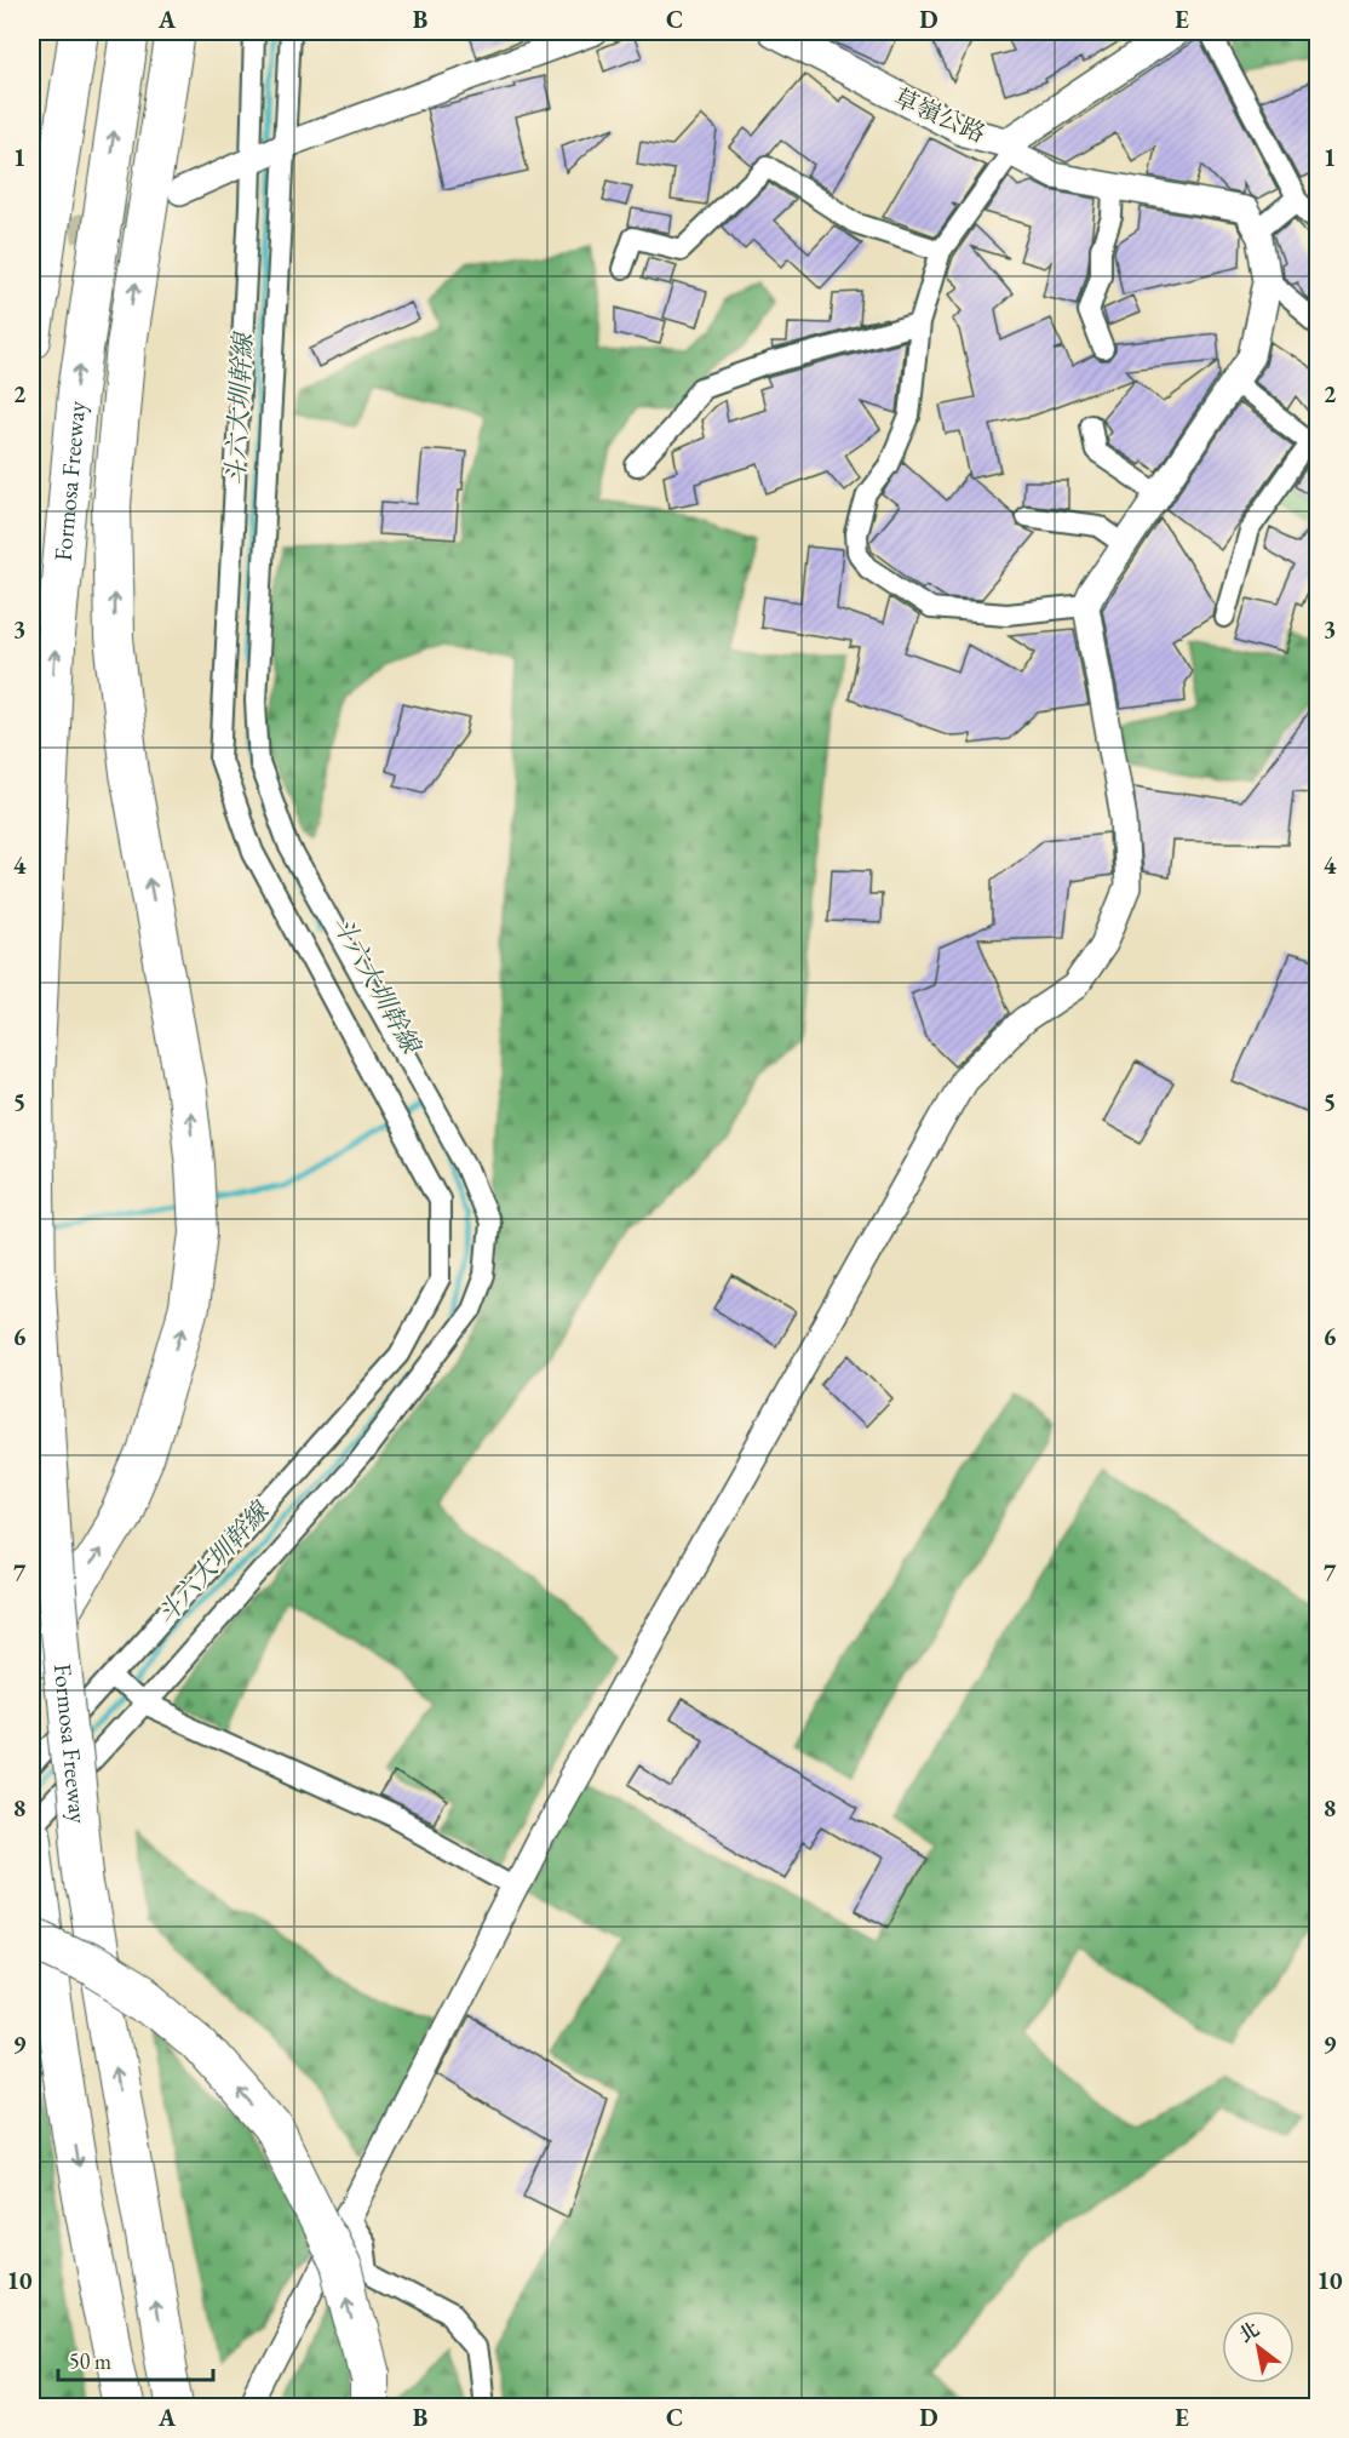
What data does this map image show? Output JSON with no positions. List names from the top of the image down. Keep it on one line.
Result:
{"streets":{"highway":["Formosa Freeway"],"main road":["草嶺公路"]},"water":["斗六大圳幹線"],"scale_bar":"50 m","north":"top left","grid":{"columns":["A","B","C","D","E"],"rows":["1","2","3","4","5","6","7","8","9","10"]}}
